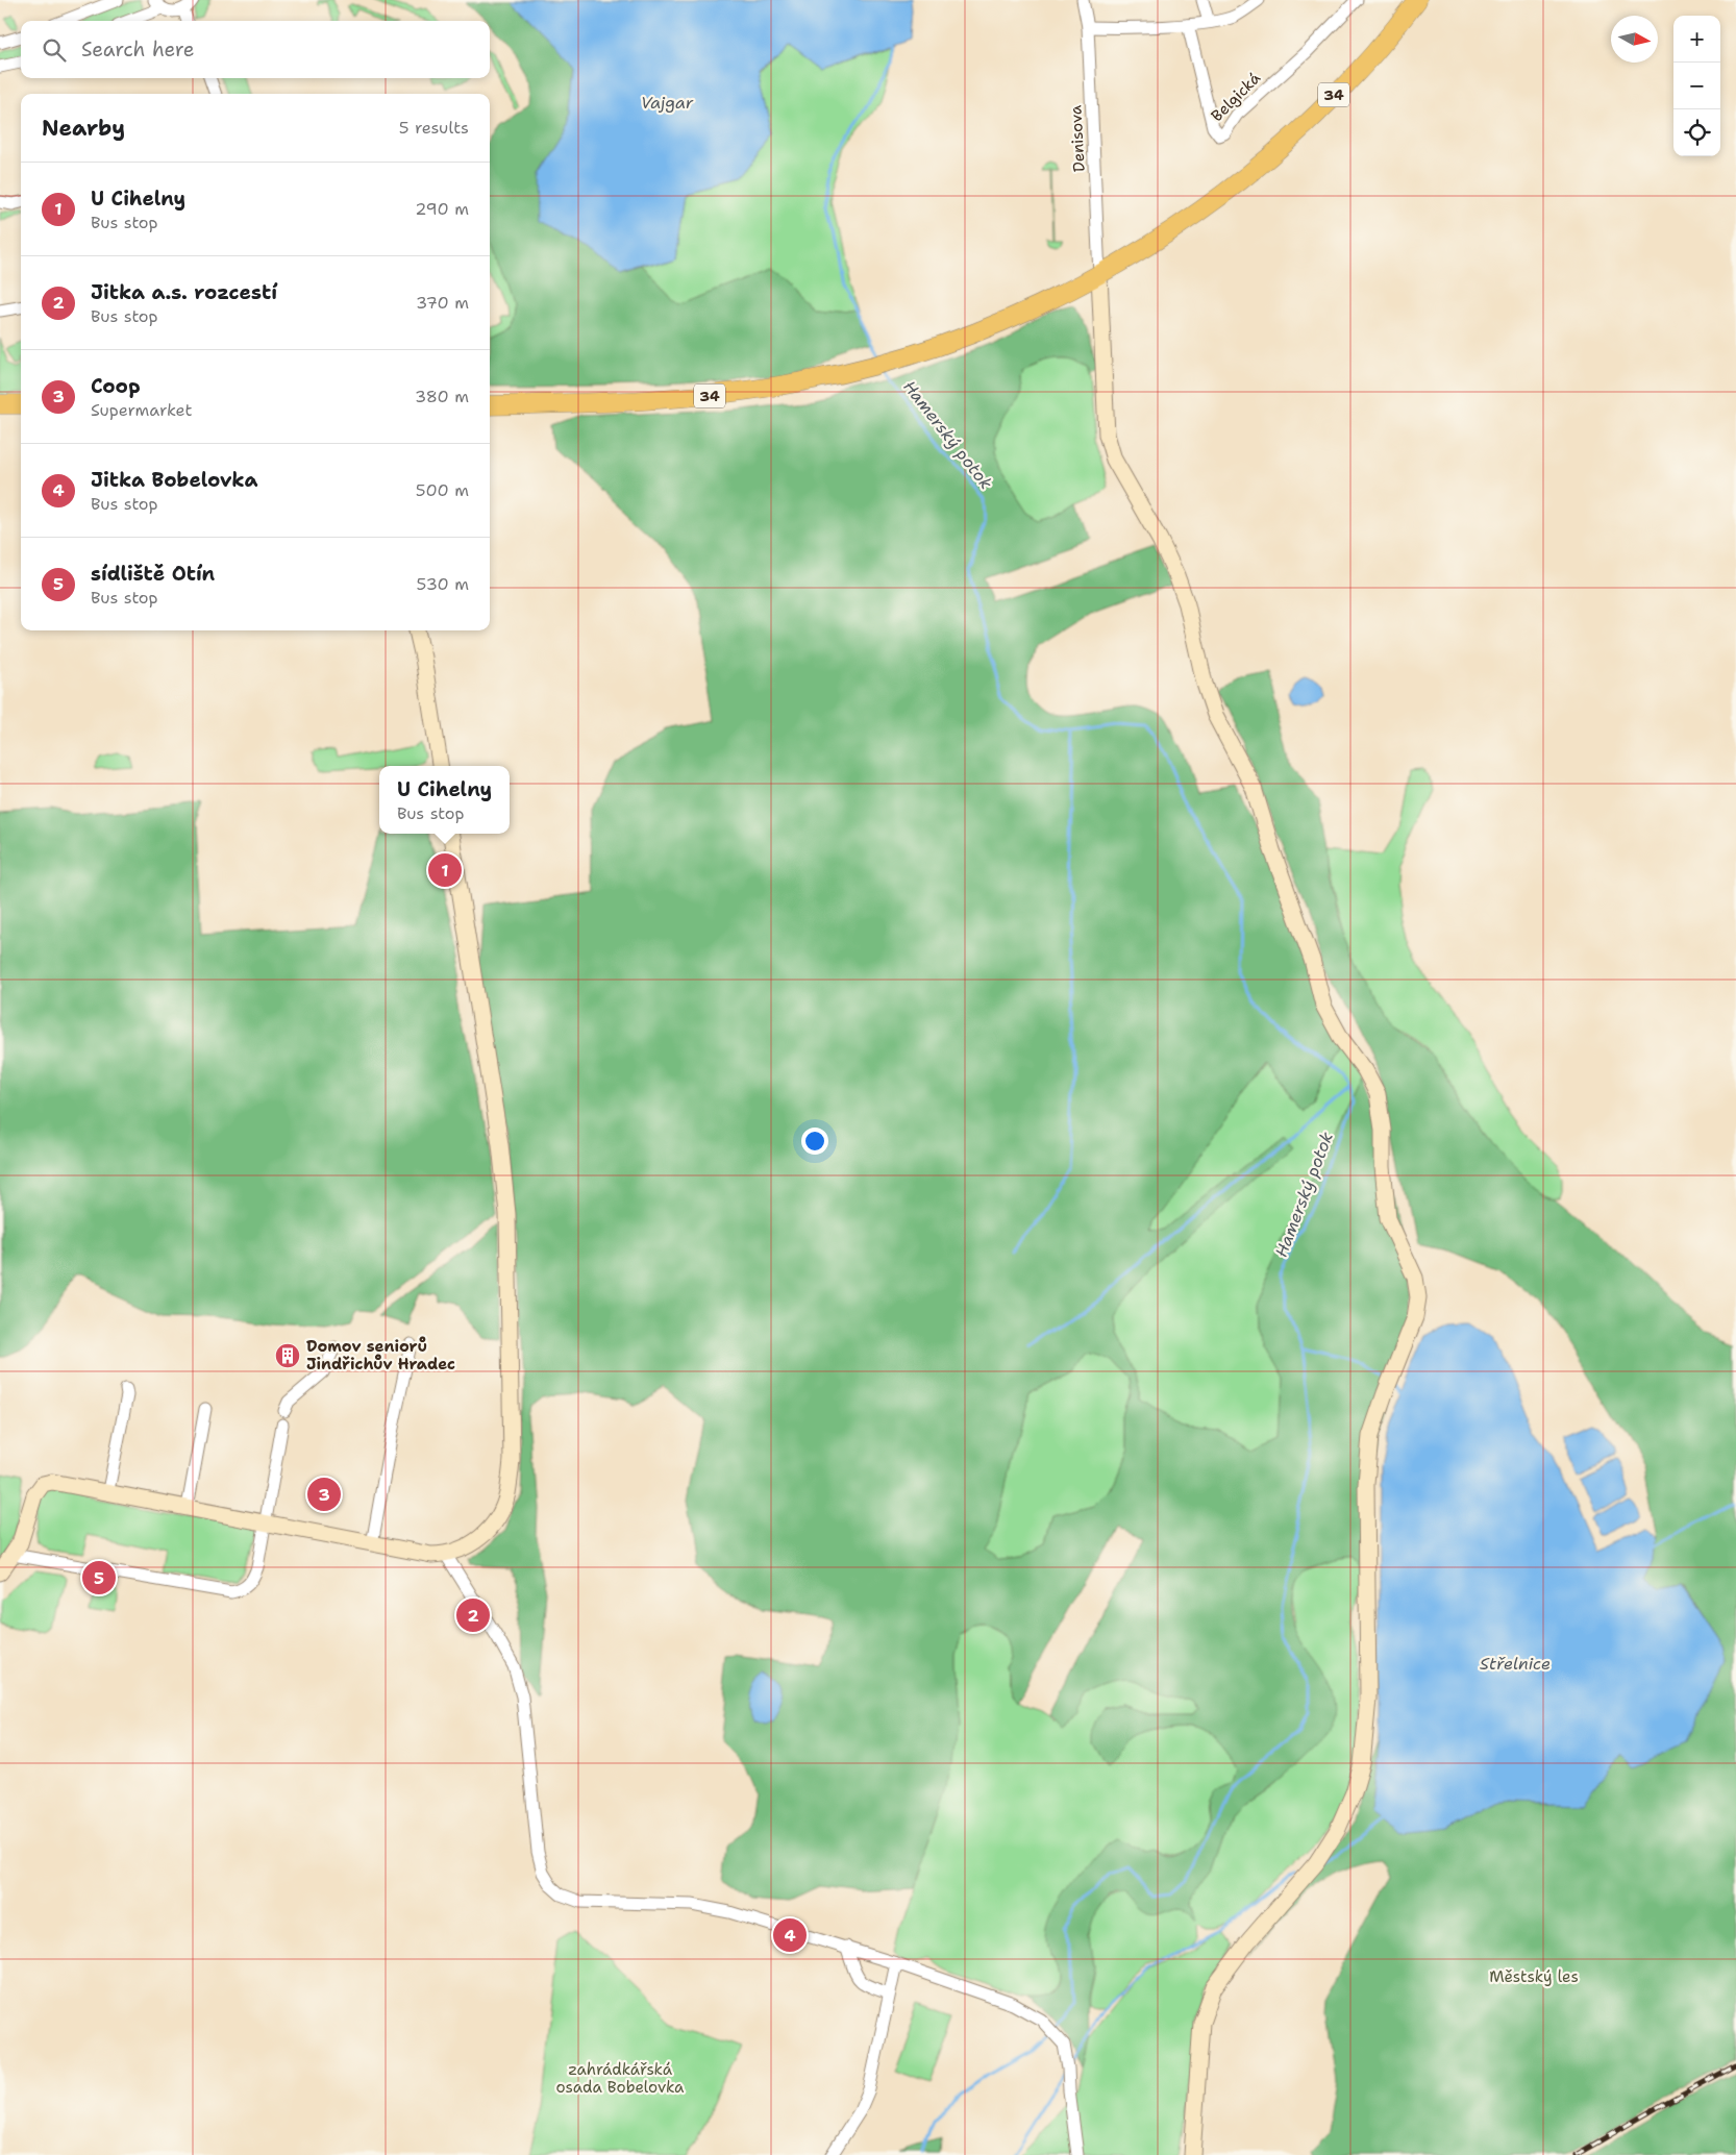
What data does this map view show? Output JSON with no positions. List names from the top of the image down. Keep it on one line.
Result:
{"streets":{"main road":["34"],"street":["Belgická","Denisova"]},"crossings":[["34","Denisova"]],"water":["Vajgar","Hamerský potok","Střelnice"],"parks":["Městský les","zahrádkářská osada Bobelovka"],"places":{"building":["Domov seniorů Jindřichův Hradec"]},"north":"right","page":{"map_buttons":["+","−"],"search":"Search here","heading":["Nearby","5 results"],"list":[{"mark":"1","name":"U Cihelny","note":"Bus stop","value":"290 m"},{"mark":"2","name":"Jitka a.s. rozcestí","note":"Bus stop","value":"370 m"},{"mark":"3","name":"Coop","note":"Supermarket","value":"380 m"},{"mark":"4","name":"Jitka Bobelovka","note":"Bus stop","value":"500 m"},{"mark":"5","name":"sídliště Otín","note":"Bus stop","value":"530 m"}],"popup":["U Cihelny","Bus stop"],"pins":["1","3","5","2","4"]}}
